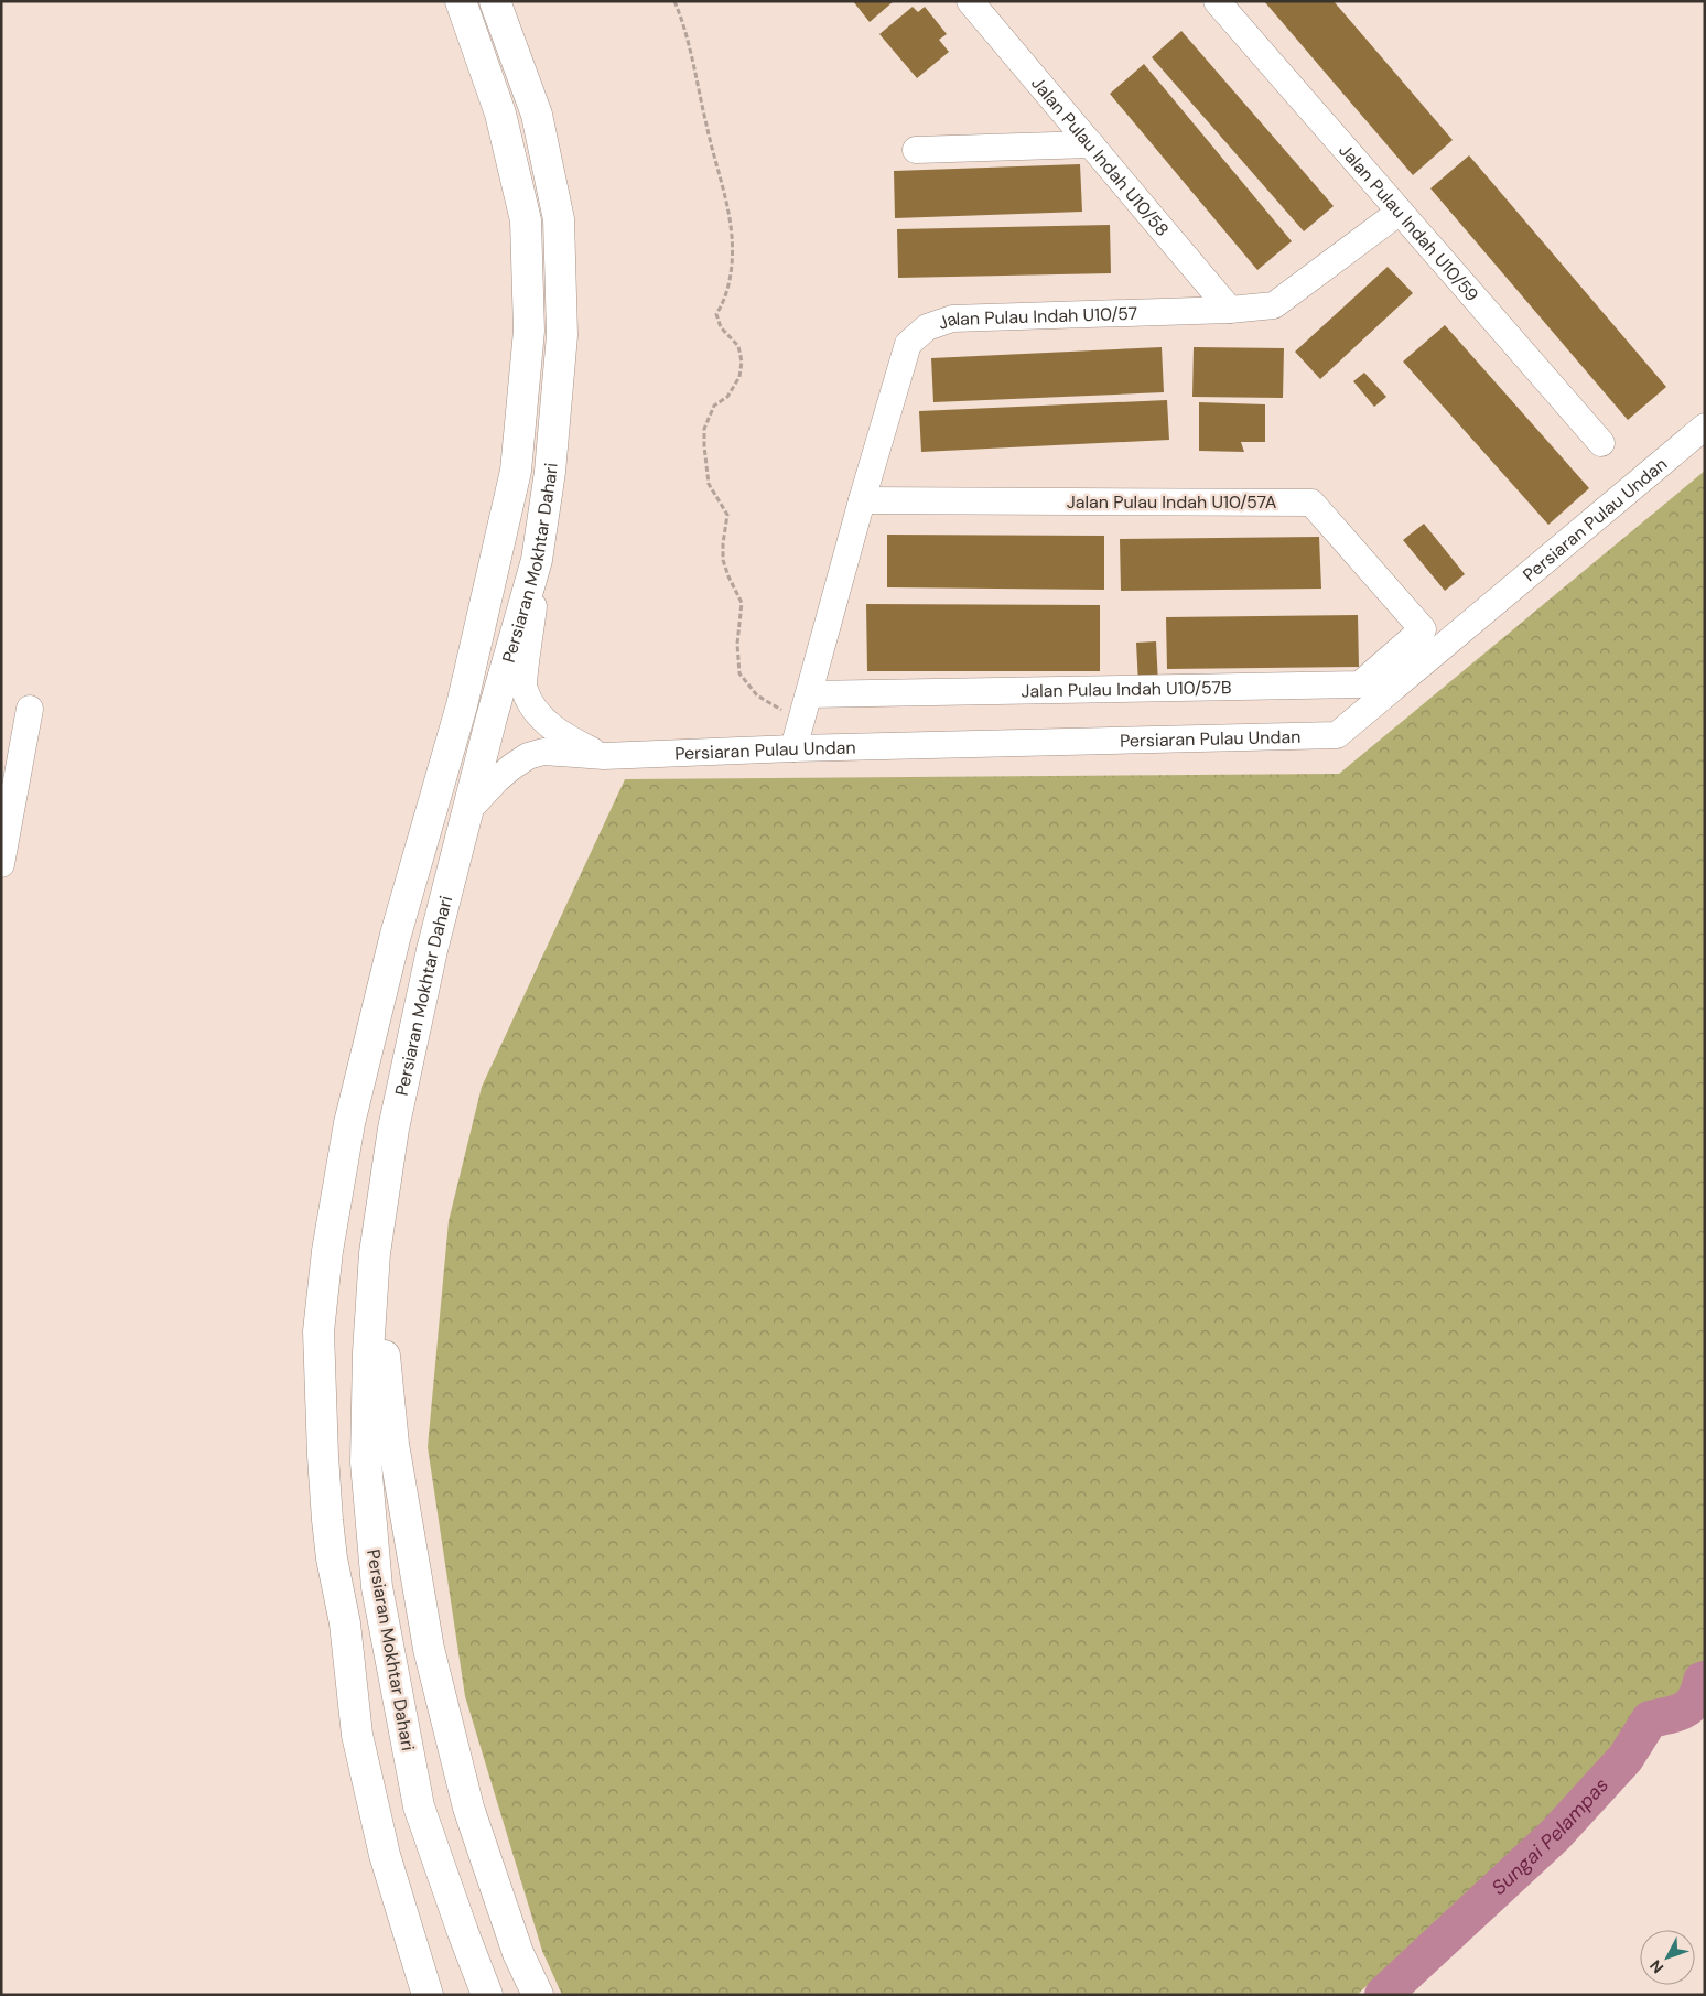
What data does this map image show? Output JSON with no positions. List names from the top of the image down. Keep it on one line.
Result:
{"streets":{"main road":["Persiaran Mokhtar Dahari"],"street":["Jalan Pulau Indah U10/58","Jalan Pulau Indah U10/59","Jalan Pulau Indah U10/57","Jalan Pulau Indah U10/57A","Persiaran Pulau Undan","Jalan Pulau Indah U10/57B"]},"crossings":[["Jalan Pulau Indah U10/58","Jalan Pulau Indah U10/57"],["Jalan Pulau Indah U10/59","Jalan Pulau Indah U10/57"],["Jalan Pulau Indah U10/57","Jalan Pulau Indah U10/57A"],["Jalan Pulau Indah U10/57","Persiaran Pulau Undan"],["Jalan Pulau Indah U10/57","Jalan Pulau Indah U10/57B"],["Jalan Pulau Indah U10/57A","Jalan Pulau Indah U10/57B"],["Persiaran Pulau Undan","Persiaran Mokhtar Dahari"]],"water":["Sungai Pelampas"],"north":"bottom left"}
